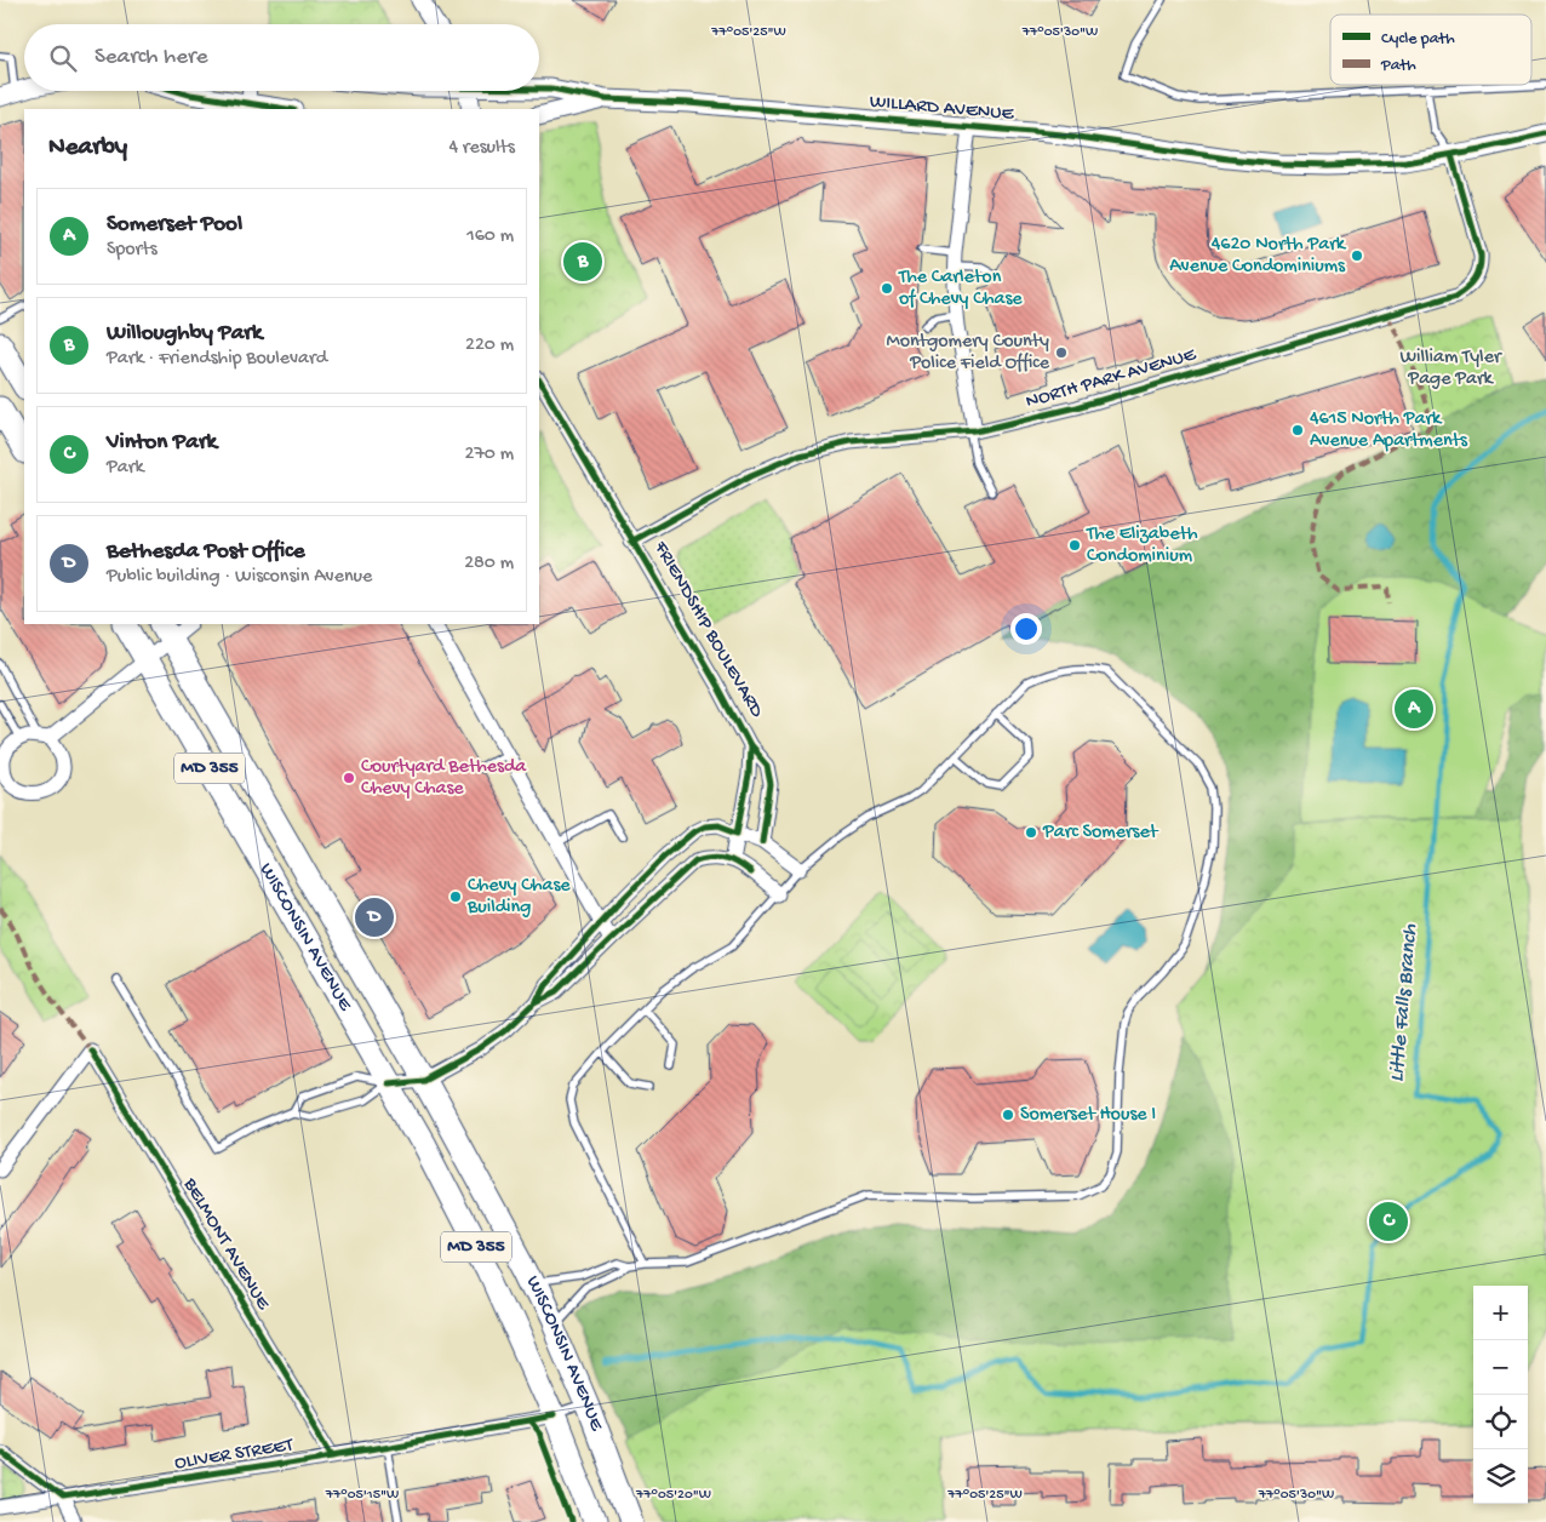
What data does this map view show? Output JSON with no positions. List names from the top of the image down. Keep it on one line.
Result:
{"streets":{"main road":["MD 355","WISCONSIN AVENUE"],"street":["WILLARD AVENUE","NORTH PARK AVENUE","FRIENDSHIP BOULEVARD","BELMONT AVENUE","OLIVER STREET"]},"crossings":[["WILLARD AVENUE","NORTH PARK AVENUE"],["NORTH PARK AVENUE","FRIENDSHIP BOULEVARD"],["WISCONSIN AVENUE","OLIVER STREET"],["BELMONT AVENUE","OLIVER STREET"]],"water":["Little Falls Branch"],"parks":["William Tyler Page Park"],"places":["4620 North Park Avenue Condominiums","The Carleton of Chevy Chase","Montgomery County Police Field Office","4615 North Park Avenue Apartments","The Elizabeth Condominium","Courtyard Bethesda Chevy Chase","Parc Somerset","Chevy Chase Building","Somerset House I"],"legend":["Cycle path","Path"],"page":{"search":"Search here","heading":["Nearby","4 results"],"list":[{"mark":"A","name":"Somerset Pool","note":"Sports","value":"160 m"},{"mark":"B","name":"Willoughby Park","note":"Park · Friendship Boulevard","value":"220 m"},{"mark":"C","name":"Vinton Park","note":"Park","value":"270 m"},{"mark":"D","name":"Bethesda Post Office","note":"Public building · Wisconsin Avenue","value":"280 m"}],"pins":["B","A","D","C"],"map_buttons":["+","−"]},"coordinates":["77°05'25\"W","77°05'30\"W","77°05'15\"W","77°05'20\"W"]}
